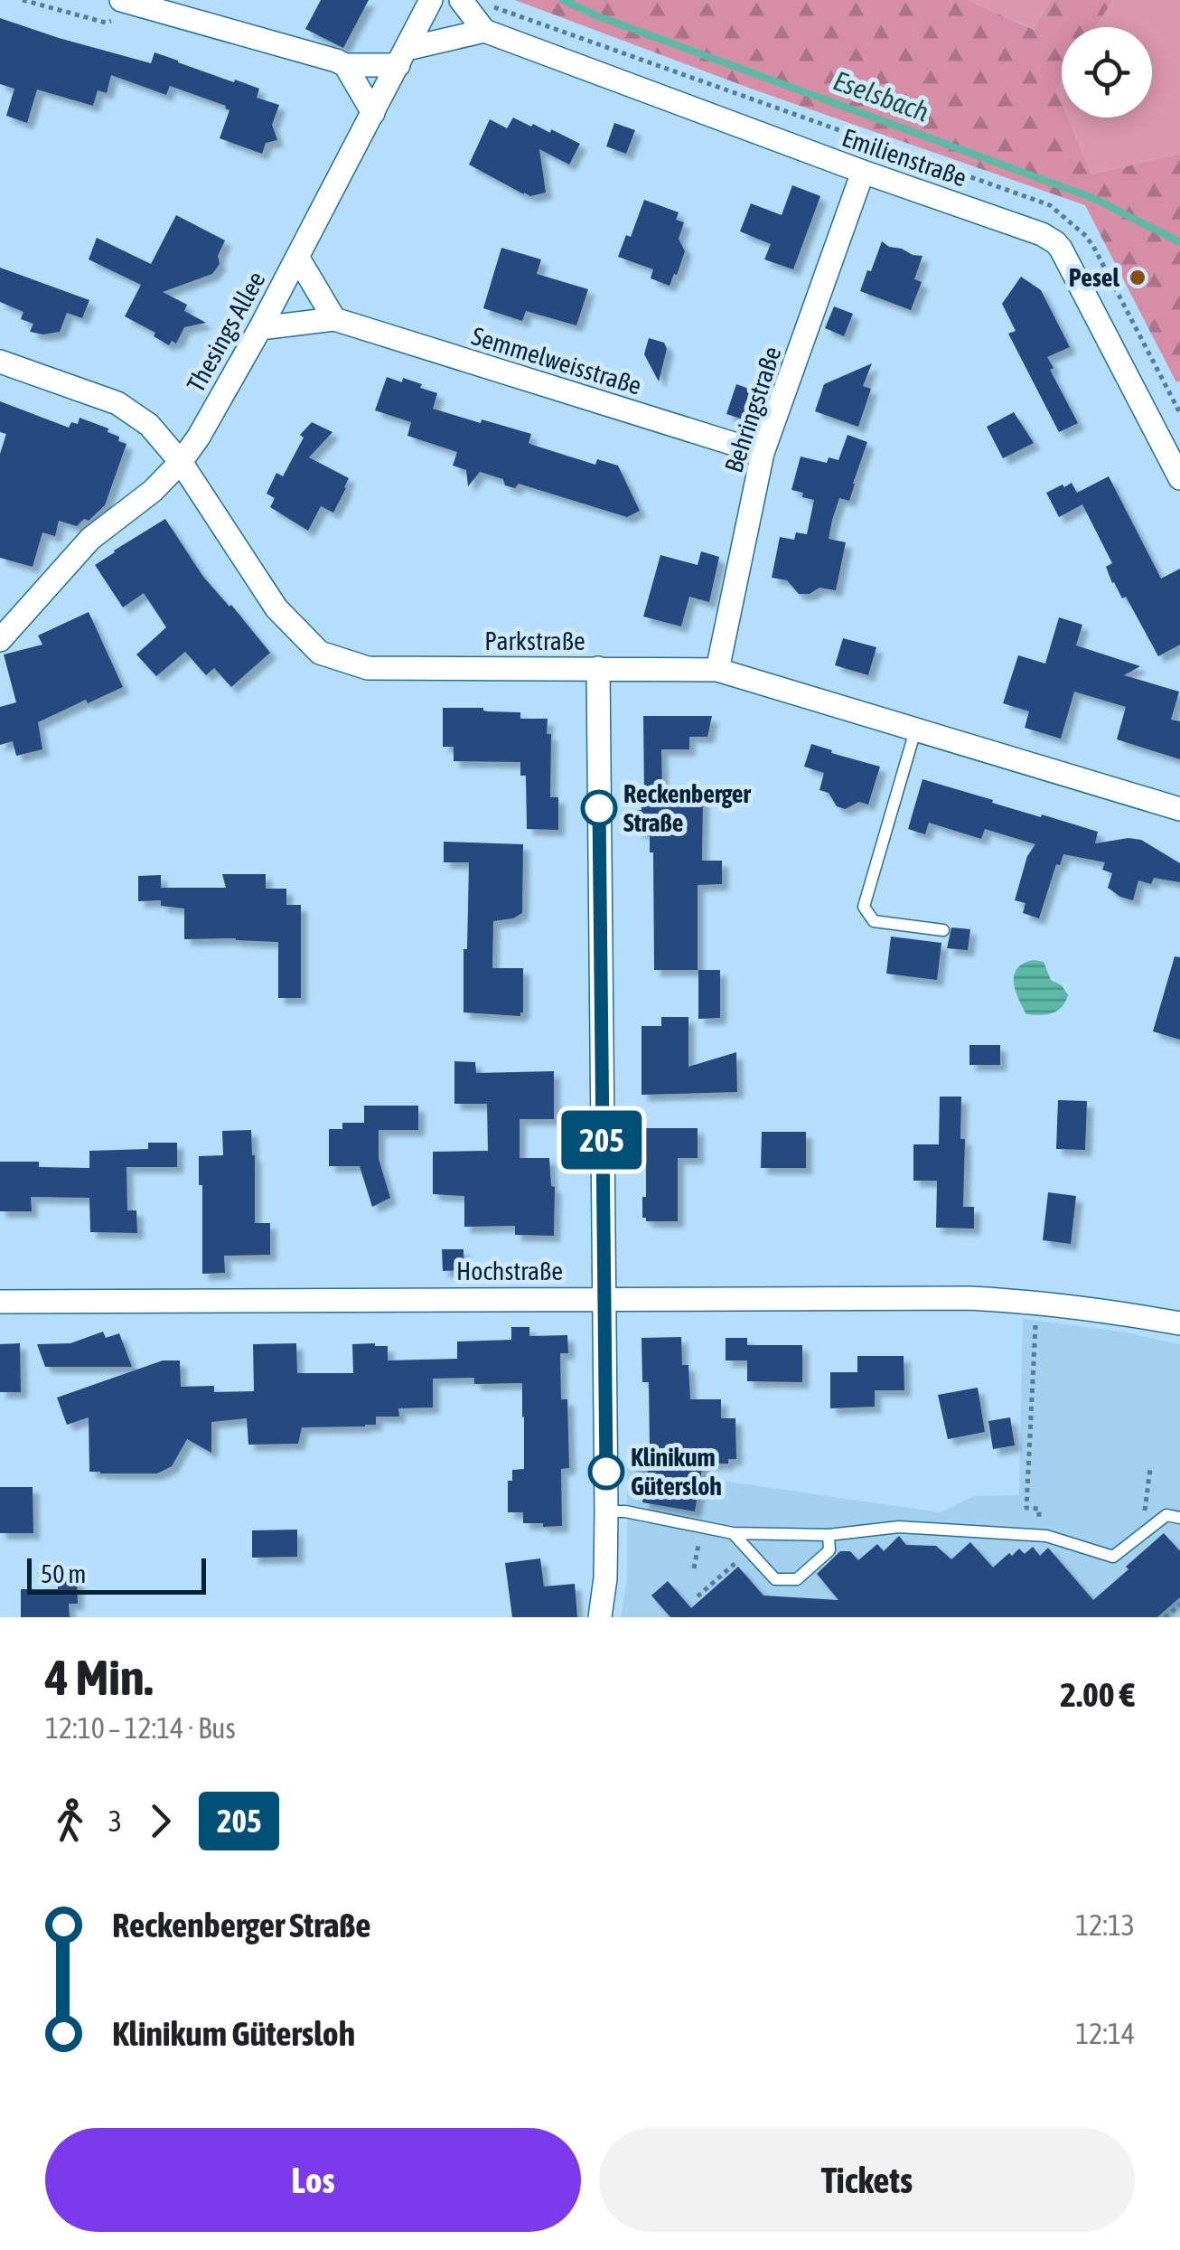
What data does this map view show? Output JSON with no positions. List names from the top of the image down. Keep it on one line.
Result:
{"streets":{"street":["Emilienstraße","Thesings Allee","Semmelweisstraße","Behringstraße","Parkstraße","Hochstraße"]},"crossings":[["Emilienstraße","Behringstraße"],["Thesings Allee","Semmelweisstraße"],["Thesings Allee","Parkstraße"],["Semmelweisstraße","Behringstraße"],["Behringstraße","Parkstraße"]],"water":["Eselsbach"],"places":["Pesel","Reckenberger Straße","Klinikum Gütersloh"],"lines":["bus line 205"],"scale_bar":"50 m","page":{"on_map":"205","scale":"50 m","heading":["4 Min.","12:10 – 12:14 · Bus","2.00 €"],"legs":["3","205"],"list":[{"name":"Reckenberger Straße","value":"12:13"},{"name":"Klinikum Gütersloh","value":"12:14"}],"buttons":["Los","Tickets"]}}
